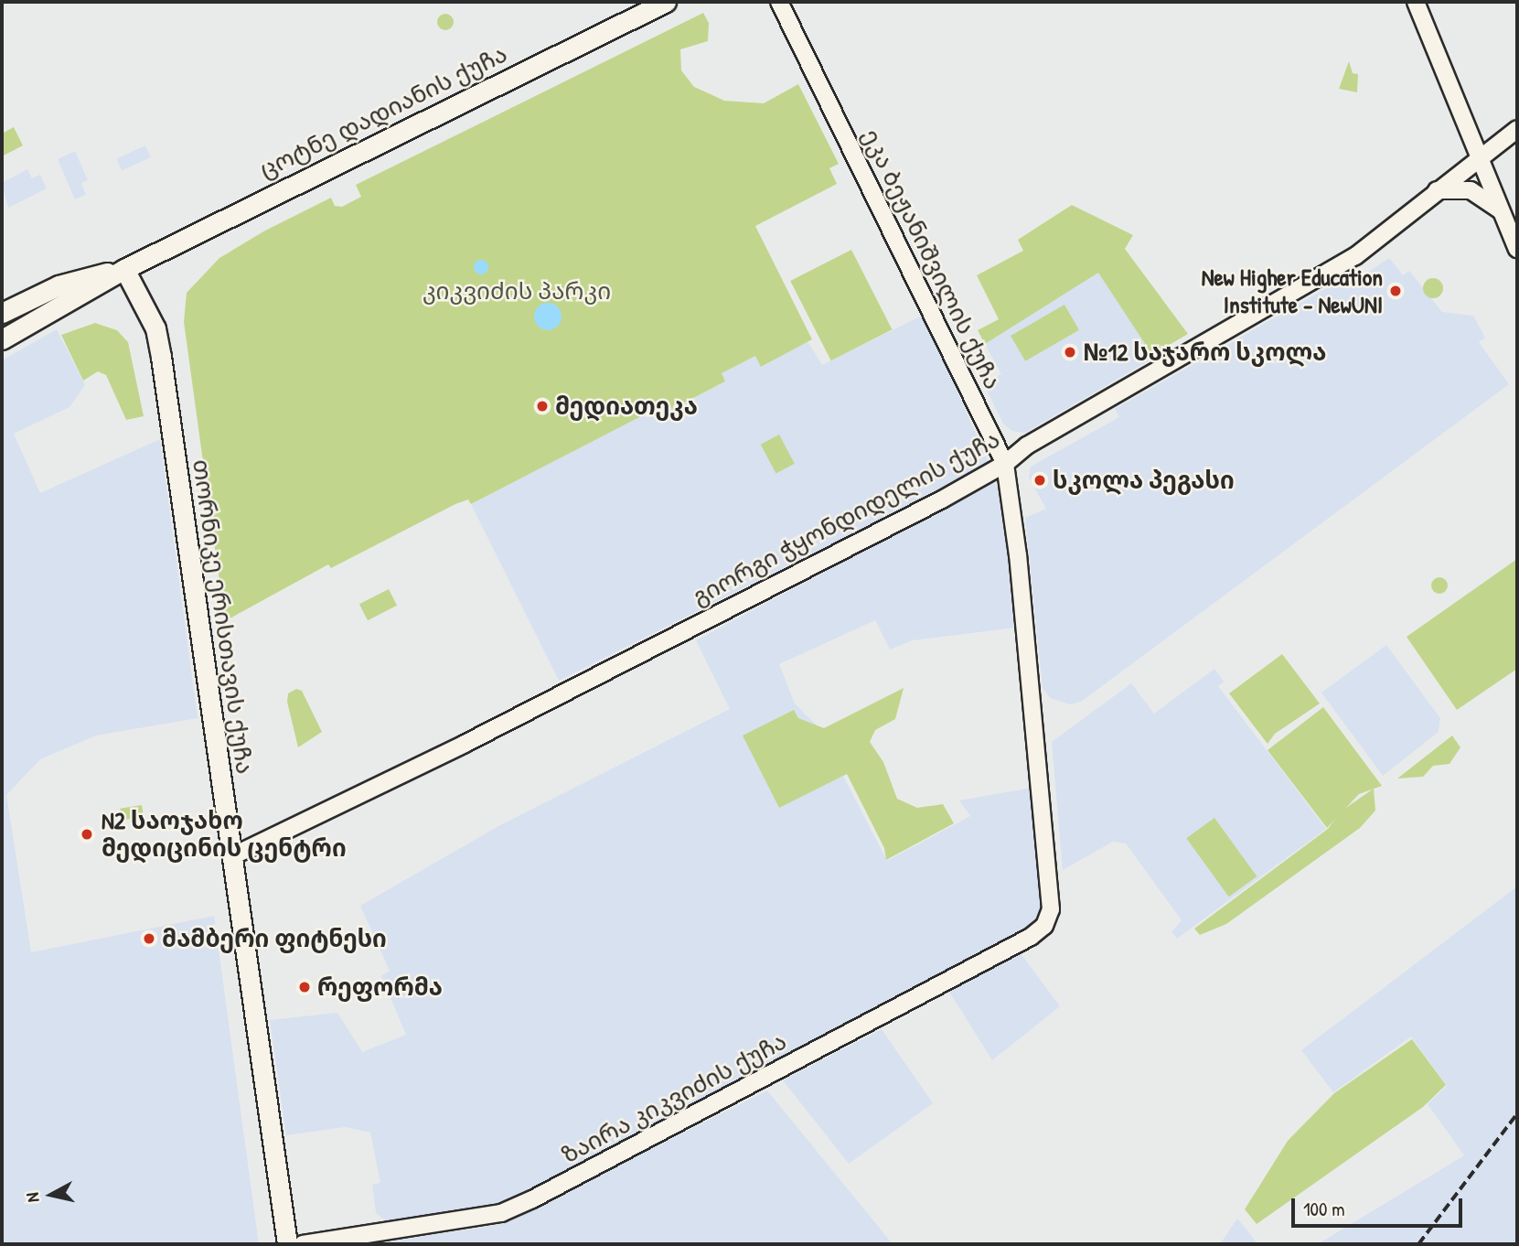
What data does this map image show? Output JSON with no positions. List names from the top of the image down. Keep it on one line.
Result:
{"streets":{"main road":["ცოტნე დადიანის ქუჩა","თორნიკე ერისთავის ქუჩა"],"street":["ეკა ბეჟანიშვილის ქუჩა","გიორგი ჭყონდიდელის ქუჩა","ზაირა კიკვიძის ქუჩა"]},"crossings":[["ცოტნე დადიანის ქუჩა","თორნიკე ერისთავის ქუჩა"],["ეკა ბეჟანიშვილის ქუჩა","გიორგი ჭყონდიდელის ქუჩა"],["ეკა ბეჟანიშვილის ქუჩა","ზაირა კიკვიძის ქუჩა"],["გიორგი ჭყონდიდელის ქუჩა","თორნიკე ერისთავის ქუჩა"]],"parks":["კიკვიძის პარკი"],"places":["New Higher Education Institute - NewUNI","№12 საჯარო სკოლა","მედიათეკა","სკოლა პეგასი","N2 საოჯახო მედიცინის ცენტრი","მამბერი ფიტნესი","რეფორმა"],"scale_bar":"100 m","north":"left"}
